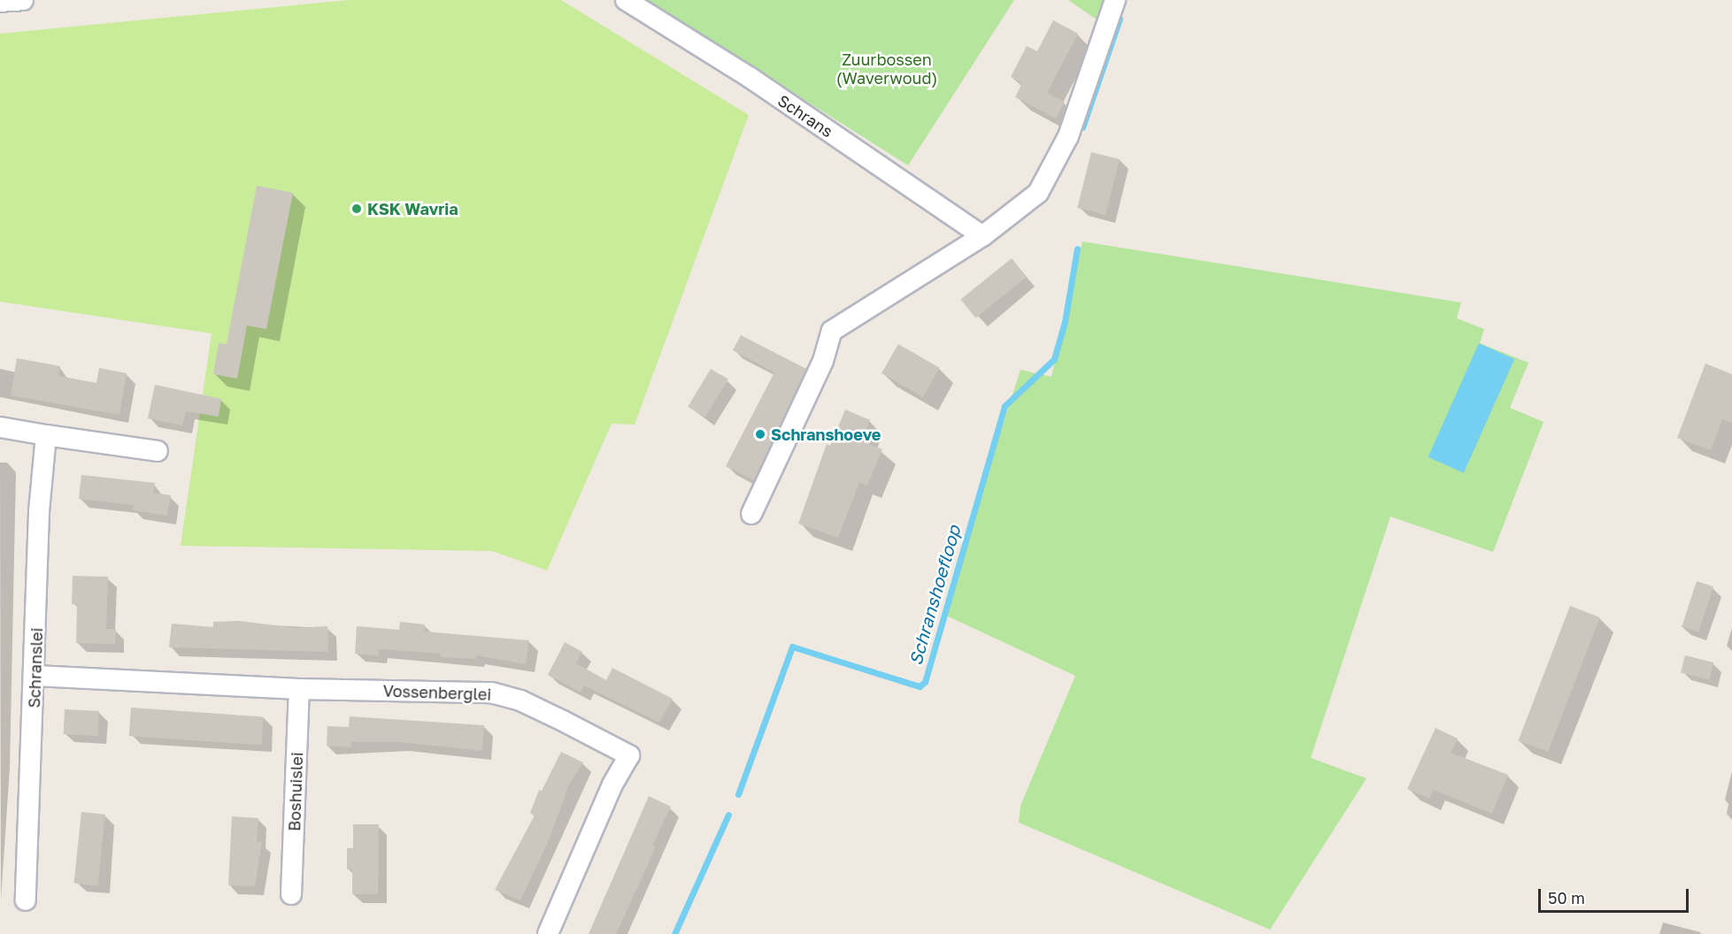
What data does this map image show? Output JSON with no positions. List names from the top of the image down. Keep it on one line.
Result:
{"streets":{"street":["Schrans","Schranslei","Vossenberglei","Boshuislei"]},"crossings":[["Schranslei","Vossenberglei"],["Vossenberglei","Boshuislei"]],"water":["Schranshoefloop"],"parks":["Zuurbossen (Waverwoud)"],"places":["KSK Wavria","Schranshoeve"],"scale_bar":"50 m"}
